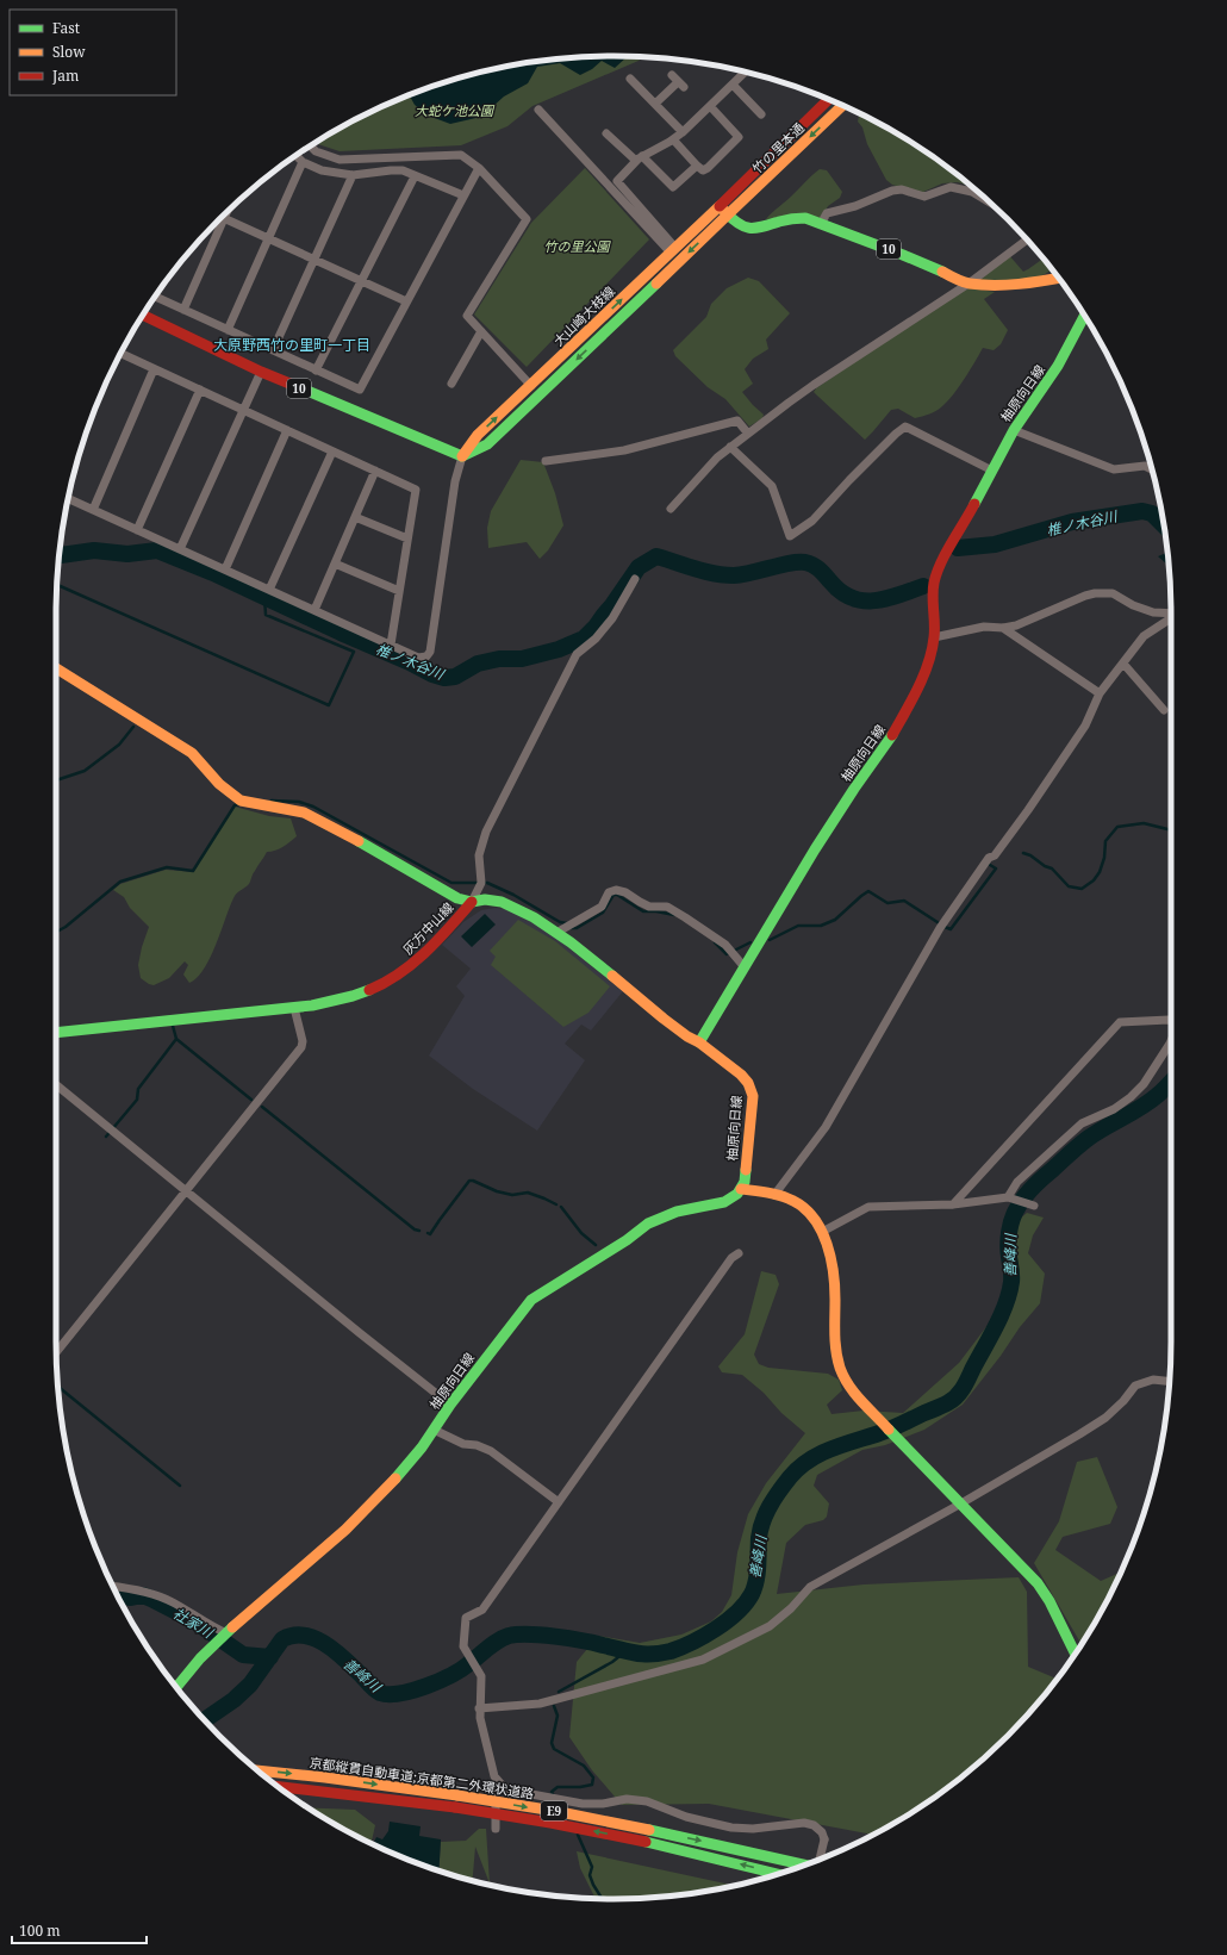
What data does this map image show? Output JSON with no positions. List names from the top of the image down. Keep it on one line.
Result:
{"streets":{"main road":["竹の里本通","10","大山崎大枝線","柚原向日線","灰方中山線","京都縦貫自動車道;京都第二外環状道路","E9"]},"crossings":[["竹の里本通","10"],["竹の里本通","大山崎大枝線"],["10","大山崎大枝線"],["柚原向日線","灰方中山線"]],"districts":["大原野西竹の里町一丁目"],"water":["椎ノ木谷川","善峰川","社家川"],"parks":["大蛇ケ池公園","竹の里公園"],"legend":["Fast","Slow","Jam"],"scale_bar":"100 m"}
